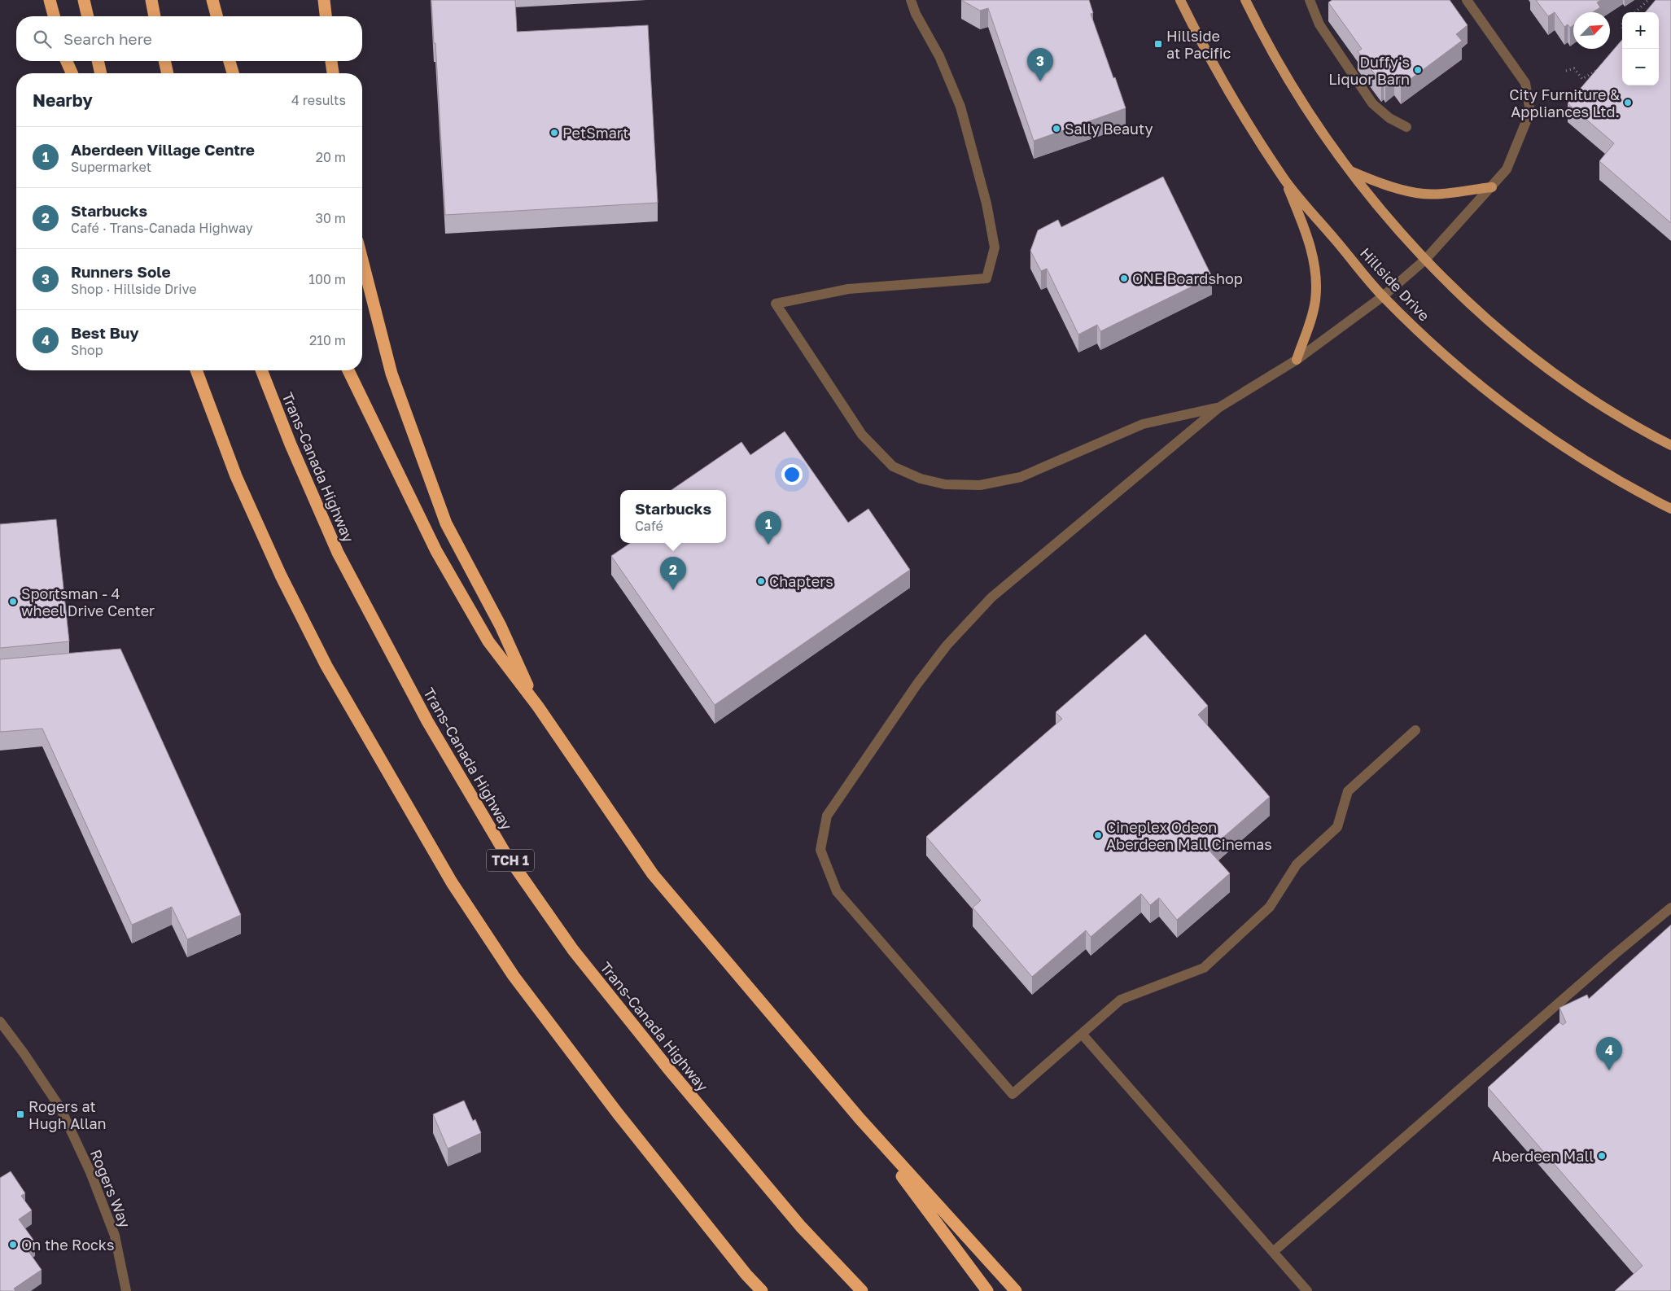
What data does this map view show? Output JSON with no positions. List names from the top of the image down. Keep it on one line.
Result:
{"streets":{"highway":["Trans-Canada Highway","TCH 1"],"main road":["Hillside Drive"],"street":["Rogers Way"]},"places":{"transit":["Hillside at Pacific","Rogers at Hugh Allan"],"other":["Duffy's Liquor Barn","City Furniture & Appliances Ltd.","Sally Beauty","PetSmart","ONE Boardshop","Chapters","Sportsman - 4 wheel Drive Center","Cineplex Odeon Aberdeen Mall Cinemas","Aberdeen Mall","On the Rocks"]},"north":"top right","page":{"map_buttons":["+","−"],"search":"Search here","pins":["3","1","2","4"],"heading":["Nearby","4 results"],"list":[{"mark":"1","name":"Aberdeen Village Centre","note":"Supermarket","value":"20 m"},{"mark":"2","name":"Starbucks","note":"Café · Trans-Canada Highway","value":"30 m"},{"mark":"3","name":"Runners Sole","note":"Shop · Hillside Drive","value":"100 m"},{"mark":"4","name":"Best Buy","note":"Shop","value":"210 m"}],"popup":["Starbucks","Café"]}}
